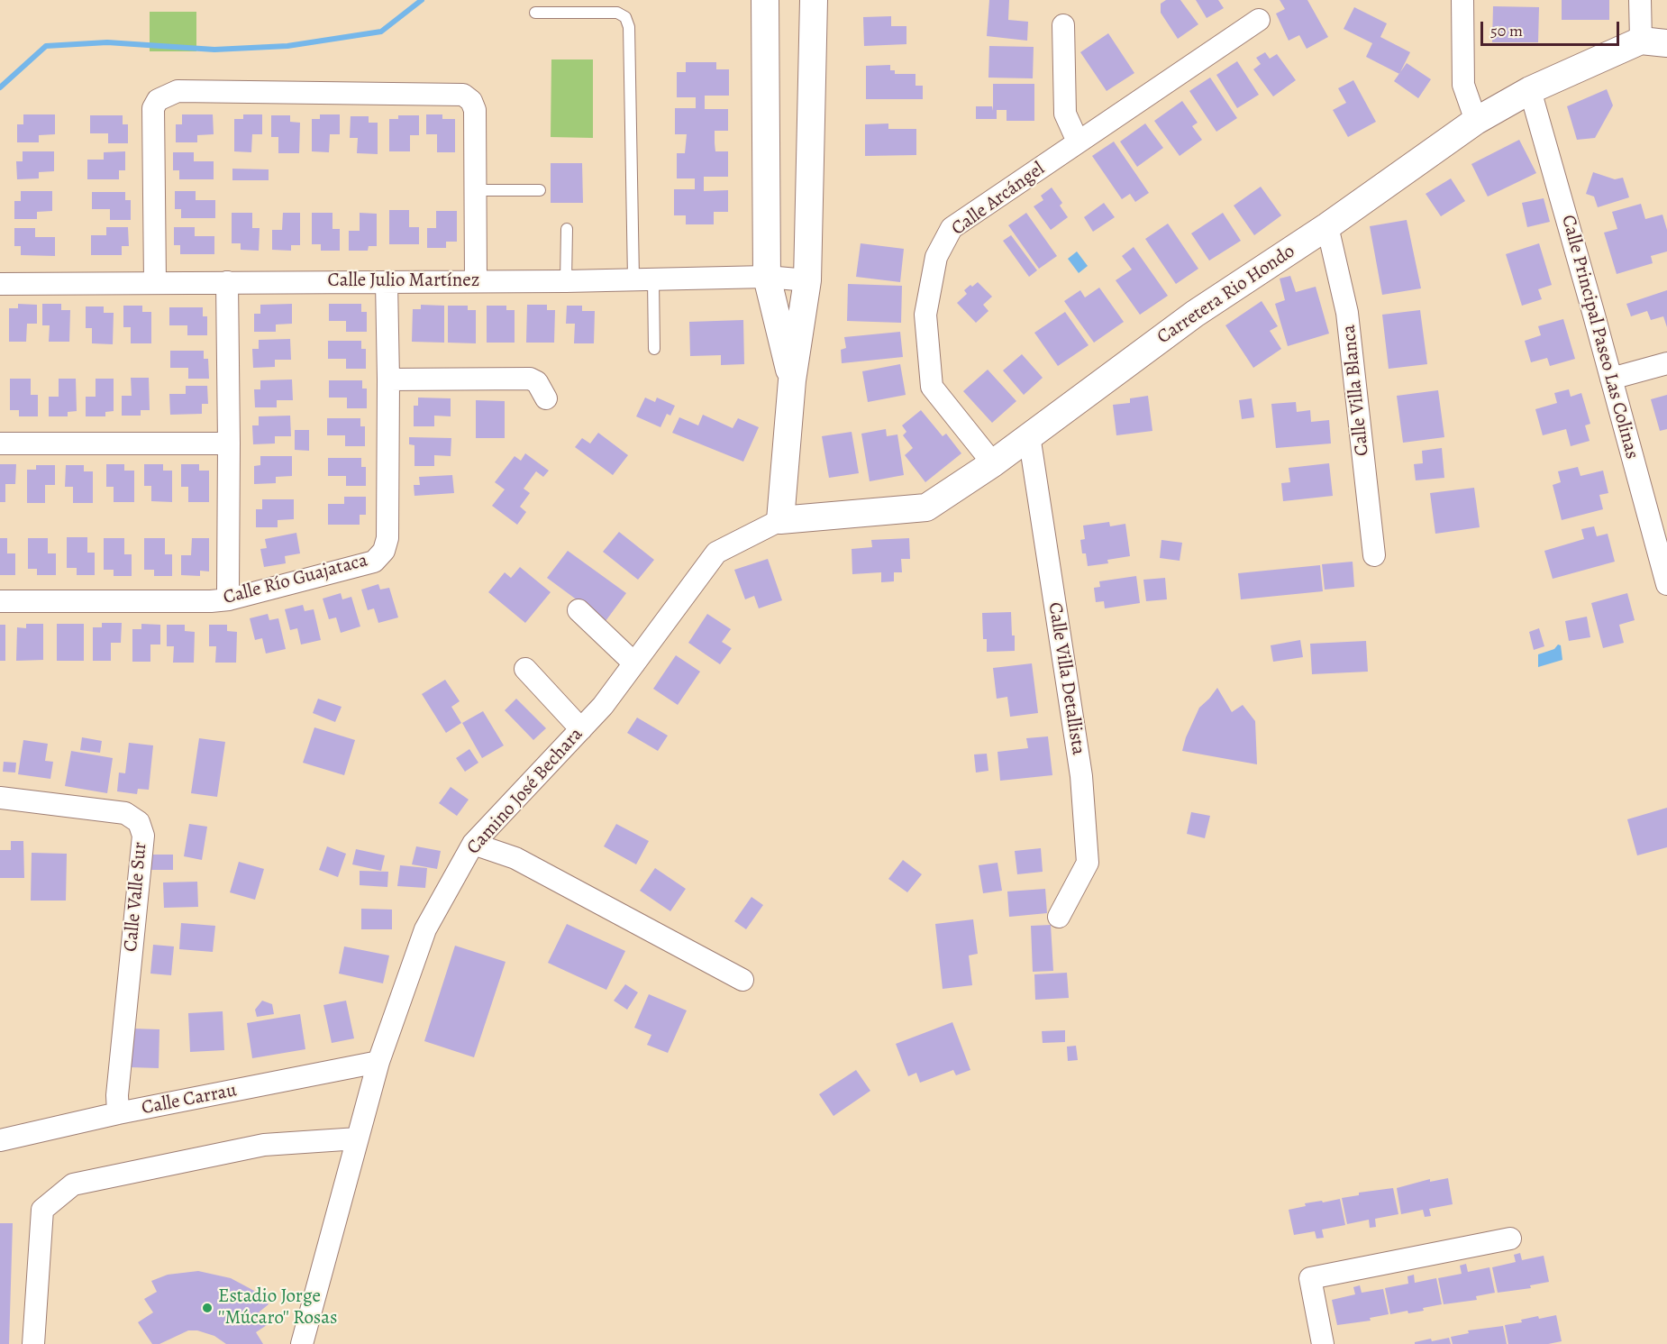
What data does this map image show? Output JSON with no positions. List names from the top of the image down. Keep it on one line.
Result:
{"streets":{"street":["Calle Arcángel","Calle Julio Martínez","Carretera Rio Hondo","Calle Principal Paseo Las Colinas","Calle Villa Blanca","Calle Río Guajataca","Calle Villa Detallista","Camino José Bechara","Calle Valle Sur","Calle Carrau"]},"crossings":[["Calle Arcángel","Carretera Rio Hondo"],["Calle Julio Martínez","Calle Río Guajataca"],["Carretera Rio Hondo","Calle Principal Paseo Las Colinas"],["Carretera Rio Hondo","Calle Villa Blanca"],["Carretera Rio Hondo","Calle Villa Detallista"],["Carretera Rio Hondo","Camino José Bechara"],["Camino José Bechara","Calle Carrau"],["Calle Valle Sur","Calle Carrau"]],"places":["Estadio Jorge ''Múcaro'' Rosas"],"scale_bar":"50 m"}
